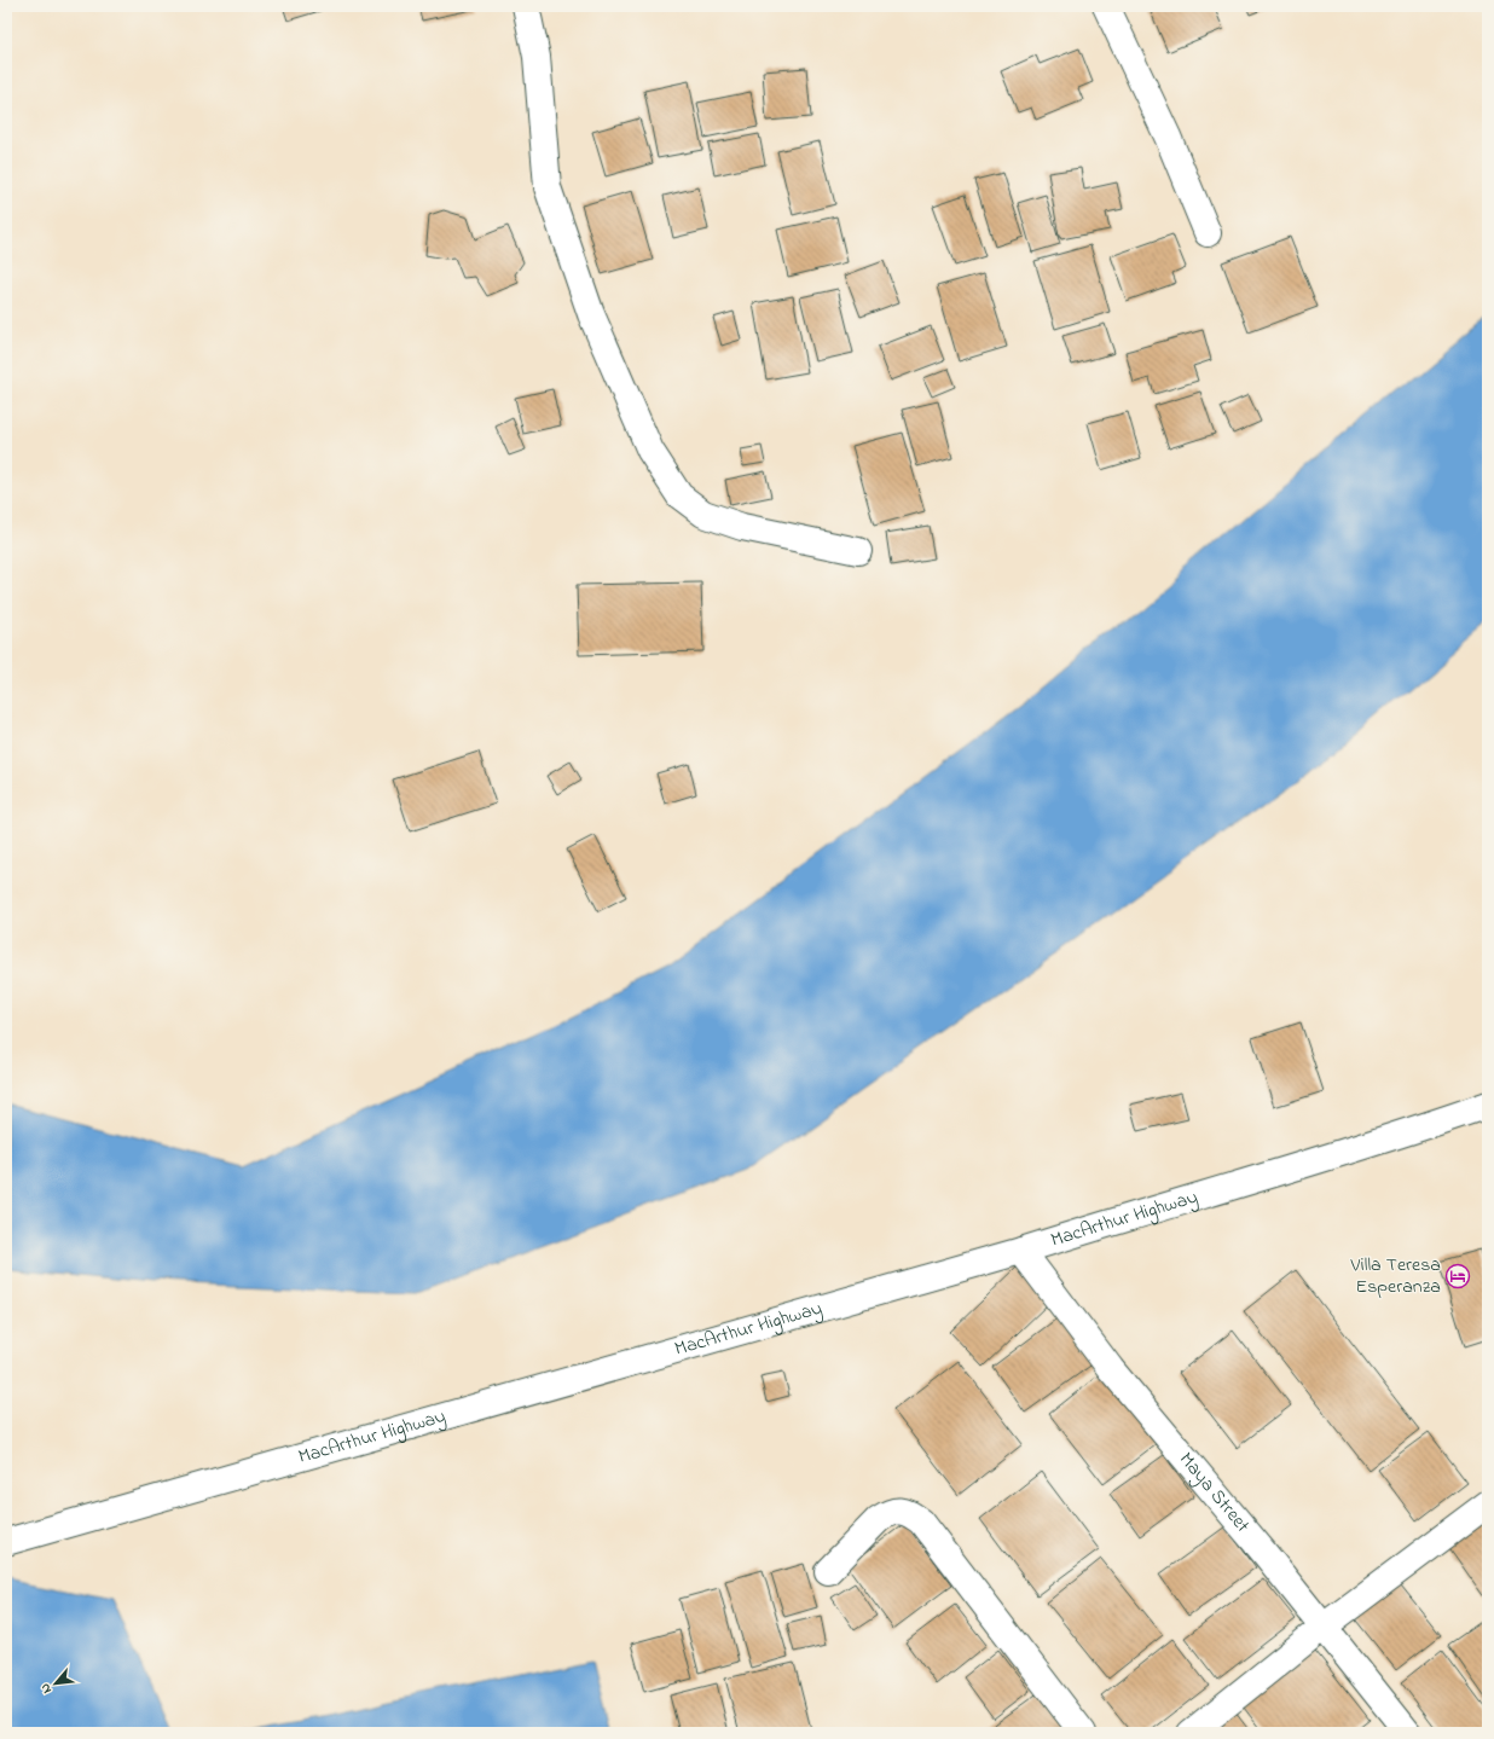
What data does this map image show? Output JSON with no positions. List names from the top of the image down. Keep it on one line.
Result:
{"streets":{"main road":["MacArthur Highway","Maya Street"]},"crossings":[["MacArthur Highway","Maya Street"]],"places":{"hotel":["Villa Teresa Esperanza"]},"north":"bottom left"}
